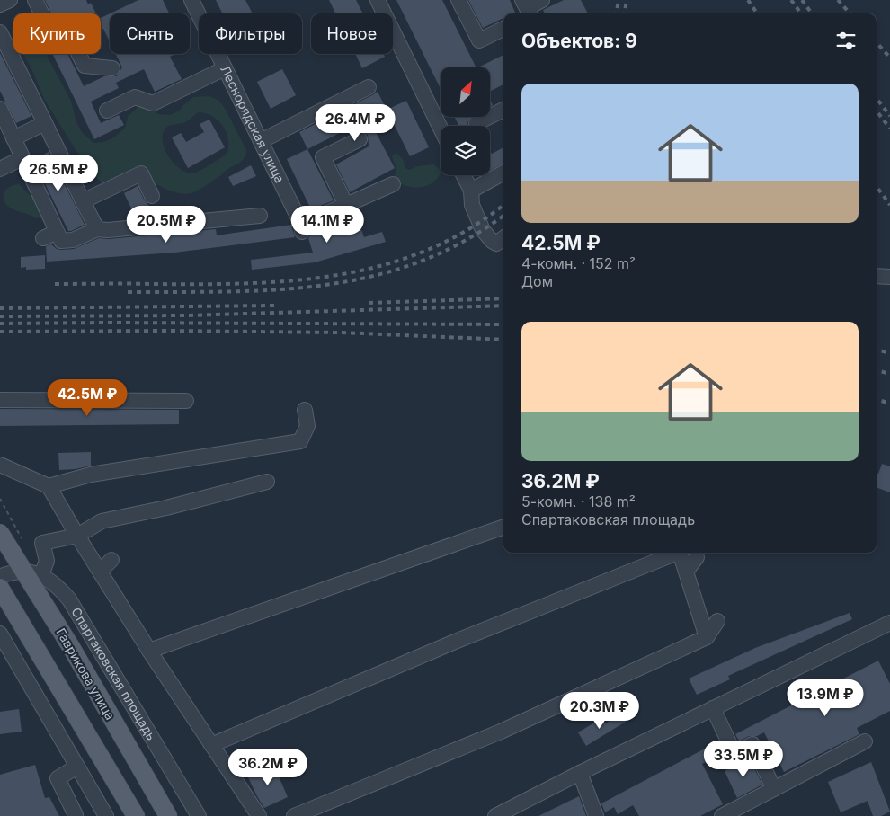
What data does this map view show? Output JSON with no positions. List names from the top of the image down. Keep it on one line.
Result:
{"streets":{"main road":["Гаврикова улица"],"street":["Леснорядская улица","Спартаковская площадь"]},"north":"top right","page":{"chip":["Купить","Снять","Фильтры","Новое"],"heading":"Объектов: 9","list":[{"name":"42.5M ₽","note":"4-комн. · 152 m² · Дом"},{"name":"36.2M ₽","note":"5-комн. · 138 m² · Спартаковская площадь"}],"price":["26.4M ₽","26.5M ₽","20.5M ₽","14.1M ₽","42.5M ₽","13.9M ₽","20.3M ₽","33.5M ₽","36.2M ₽"]}}
